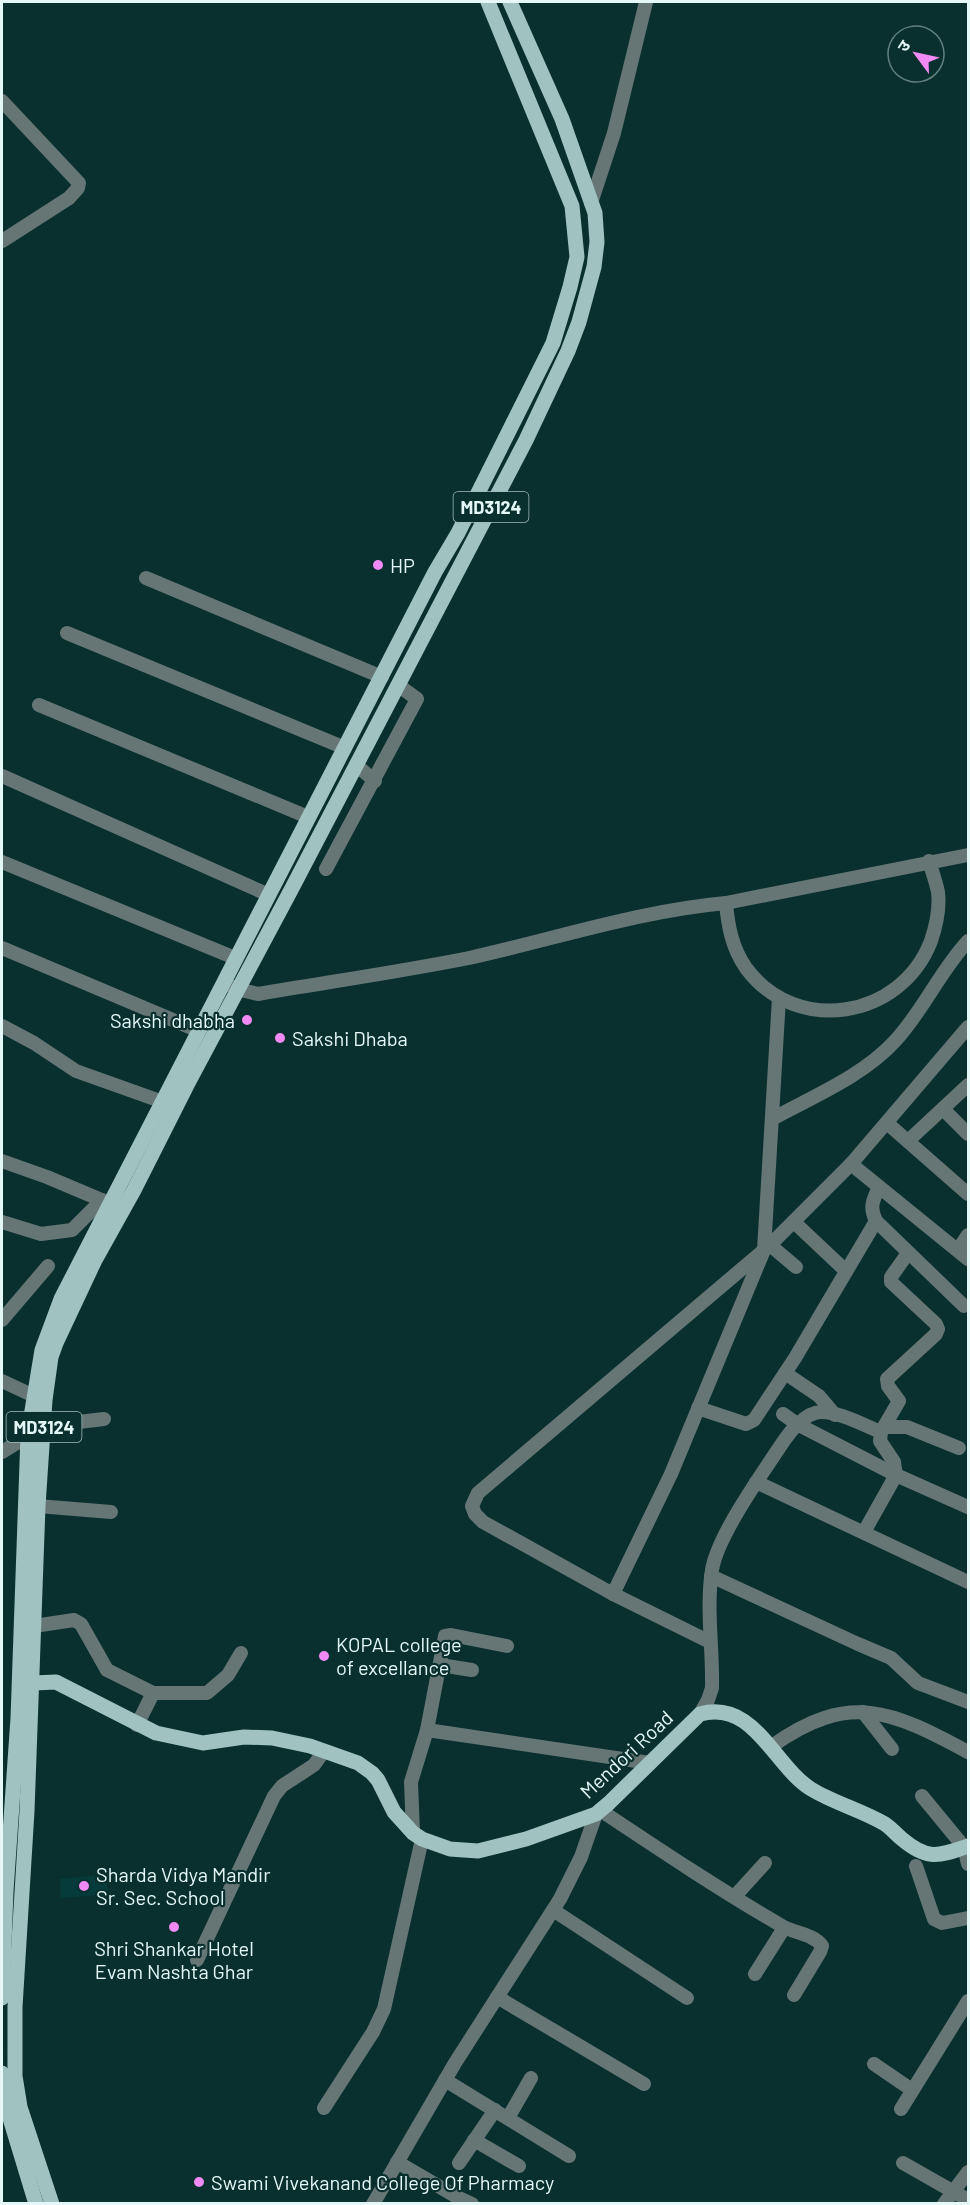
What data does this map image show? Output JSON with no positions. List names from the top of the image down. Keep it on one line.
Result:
{"streets":{"main road":["MD3124","Mendori Road"]},"crossings":[["MD3124","Mendori Road"]],"places":["HP","Sakshi dhabha","Sakshi Dhaba","KOPAL college of excellance","Sharda Vidya Mandir Sr. Sec. School","Shri Shankar Hotel Evam Nashta Ghar","Swami Vivekanand College Of Pharmacy"],"north":"top left"}
